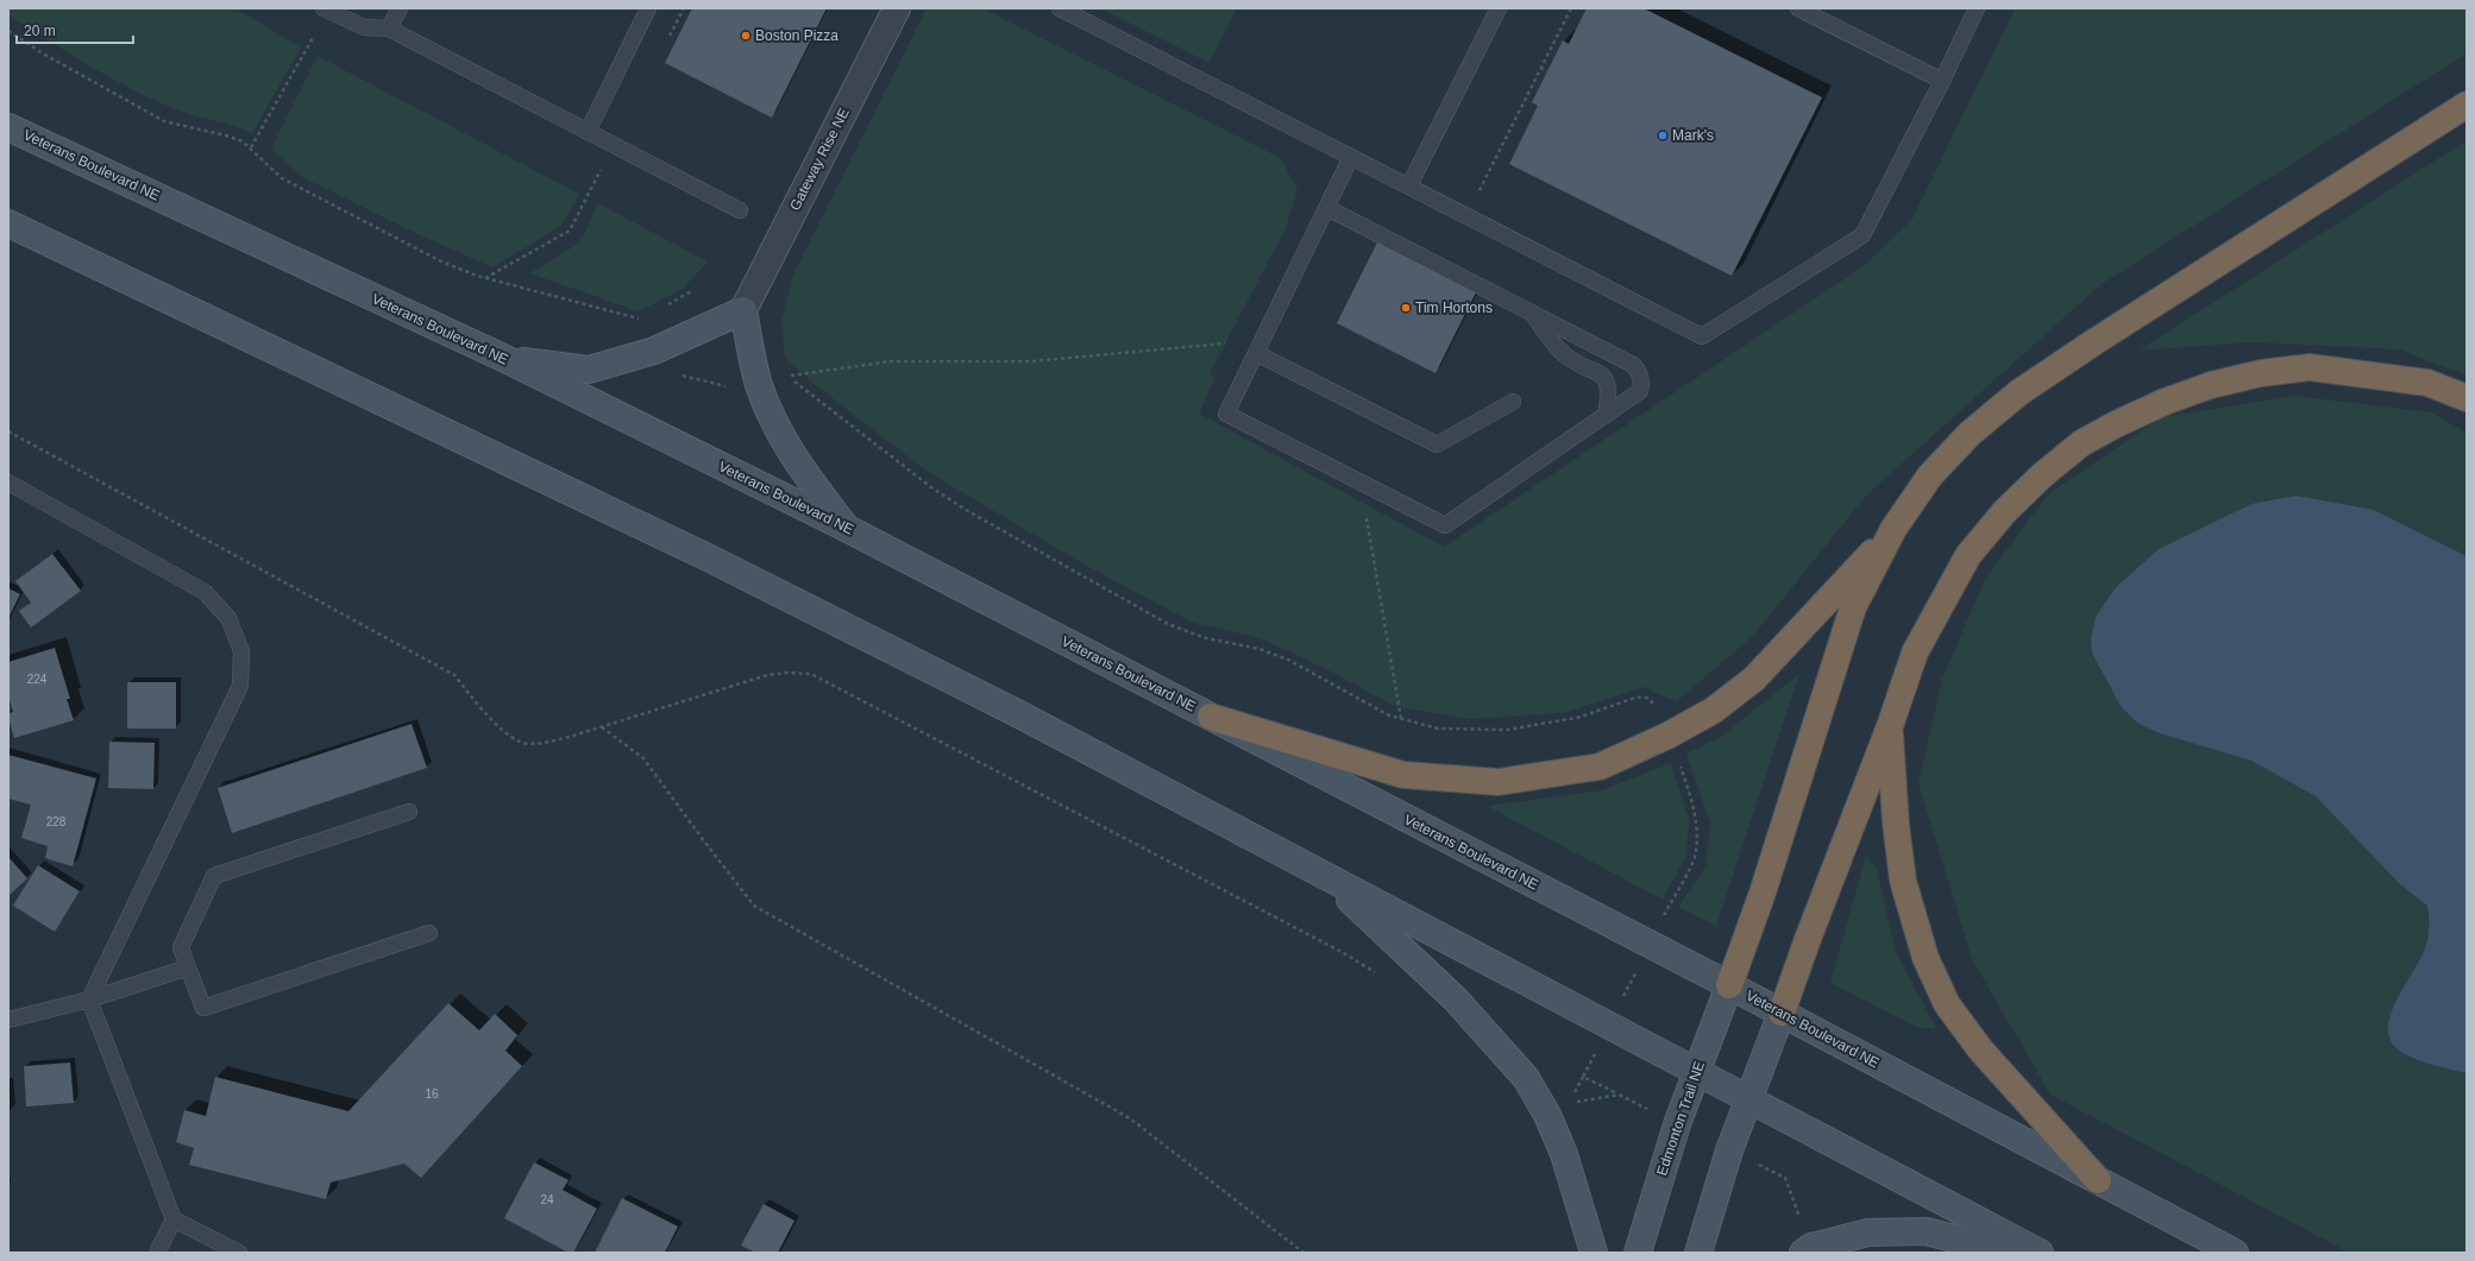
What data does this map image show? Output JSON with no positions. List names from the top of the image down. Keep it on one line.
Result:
{"streets":{"main road":["Veterans Boulevard NE","Edmonton Trail NE"],"street":["Gateway Rise NE"]},"crossings":[["Veterans Boulevard NE","Edmonton Trail NE"]],"places":["Boston Pizza","Mark's","Tim Hortons"],"house_numbers":["224","228","16","24"],"scale_bar":"20 m"}
